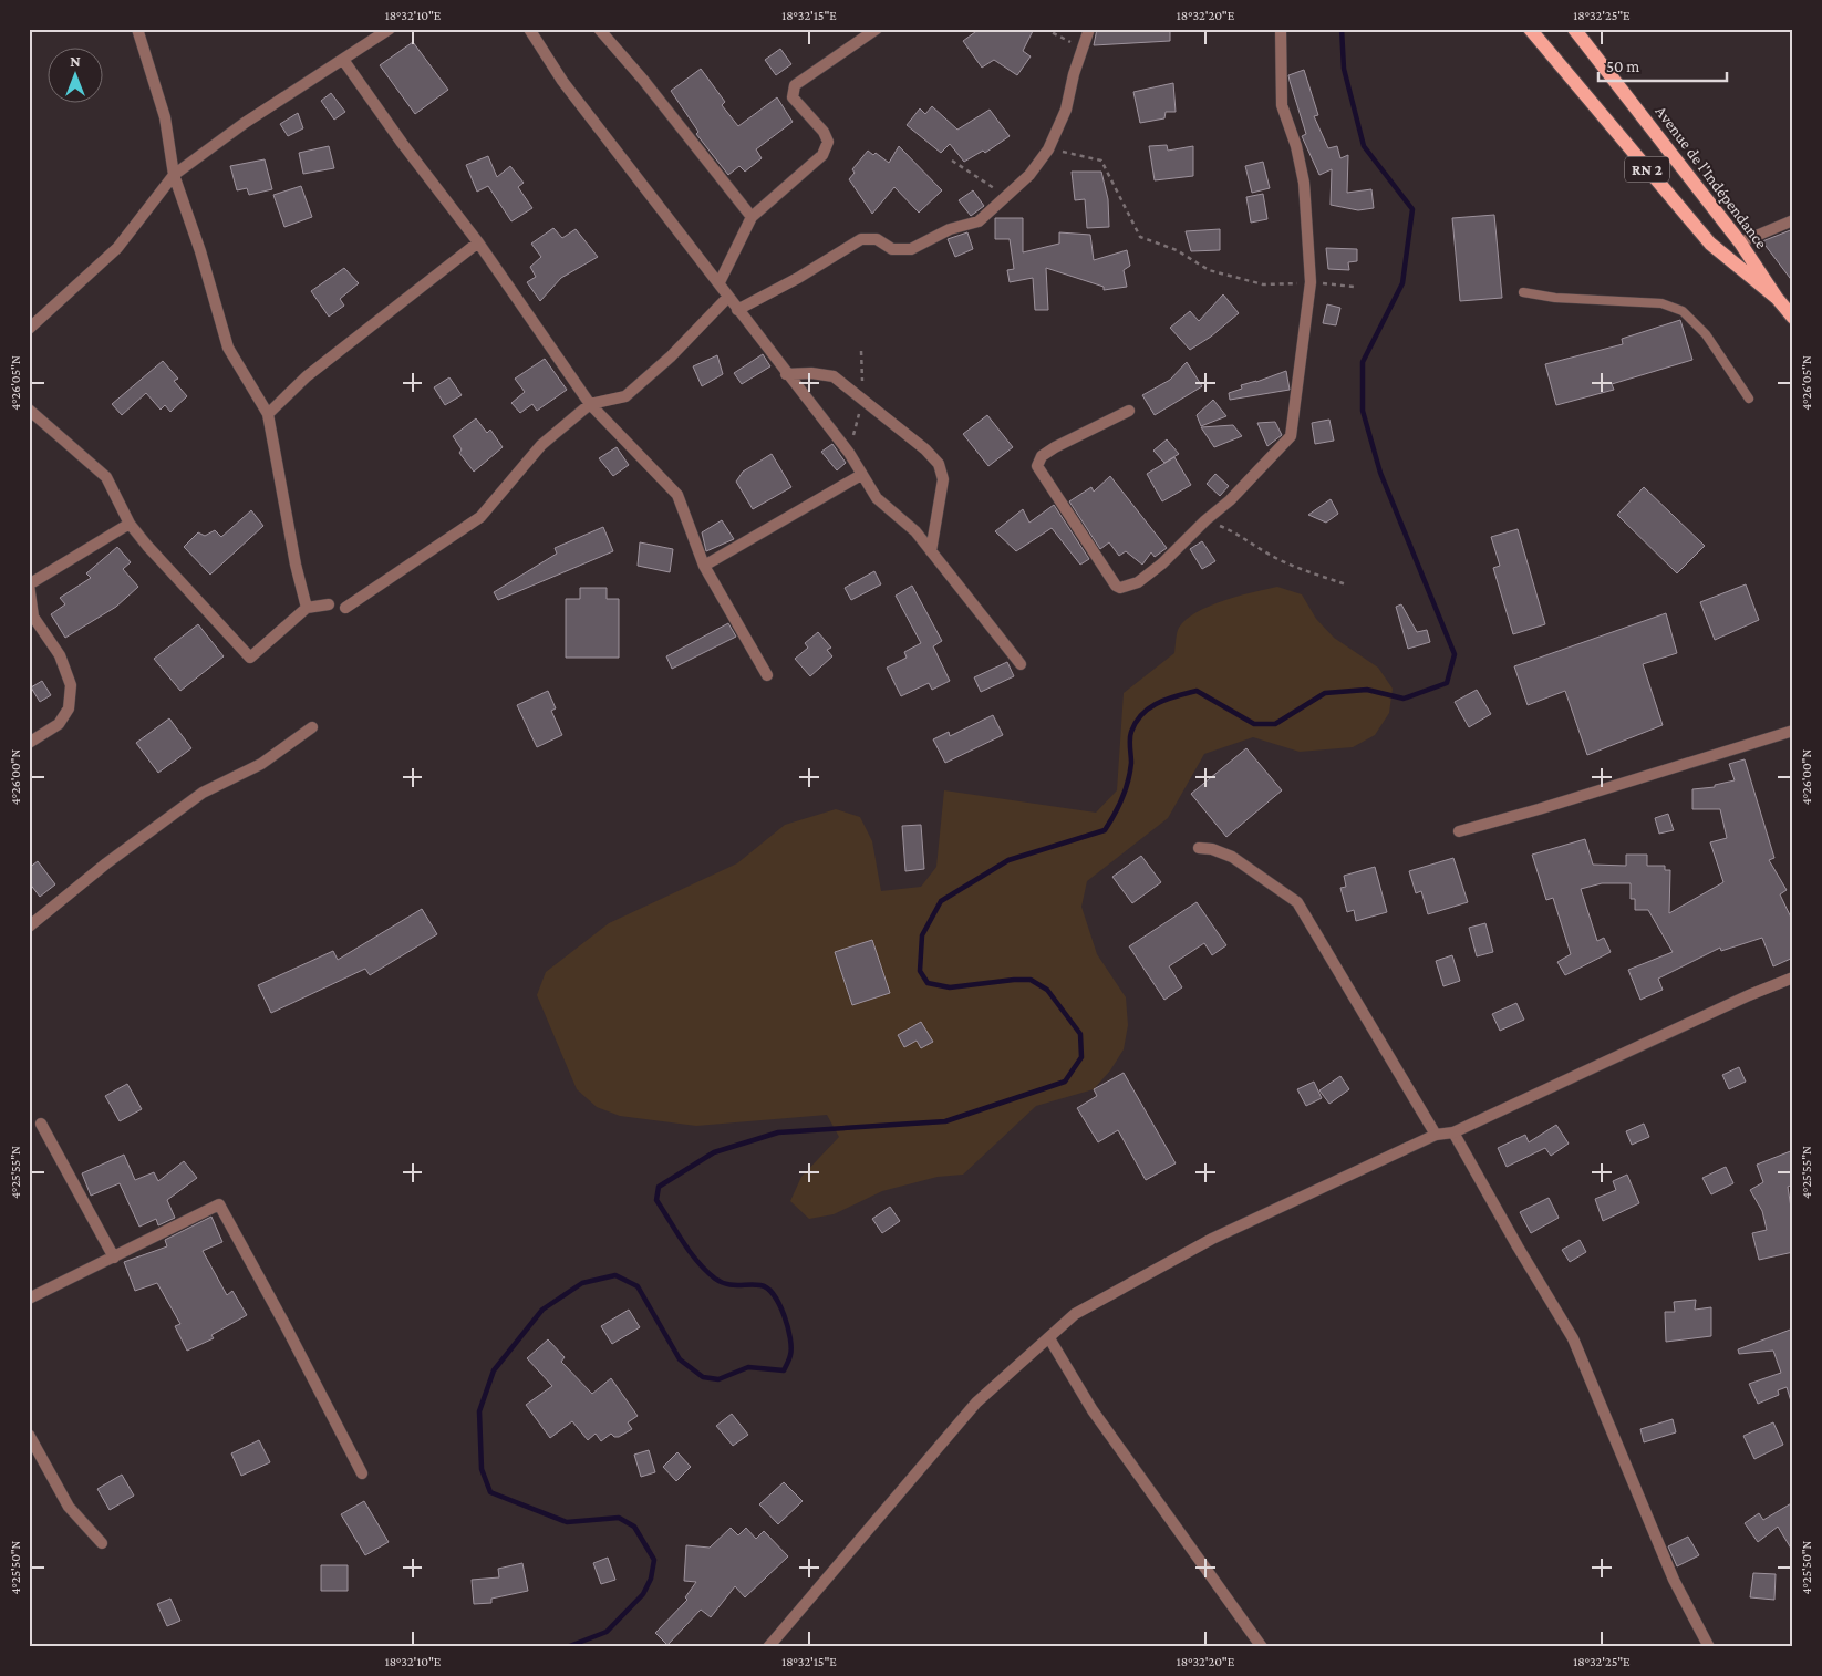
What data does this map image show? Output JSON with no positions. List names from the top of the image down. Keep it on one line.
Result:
{"streets":{"main road":["RN 2","Avenue de l'Indépendance"]},"scale_bar":"50 m","north":"top","coordinates":["18°32'10\"E","18°32'15\"E","18°32'20\"E","18°32'25\"E","4°26'05\"N","4°26'00\"N","4°25'55\"N","4°25'50\"N"]}
